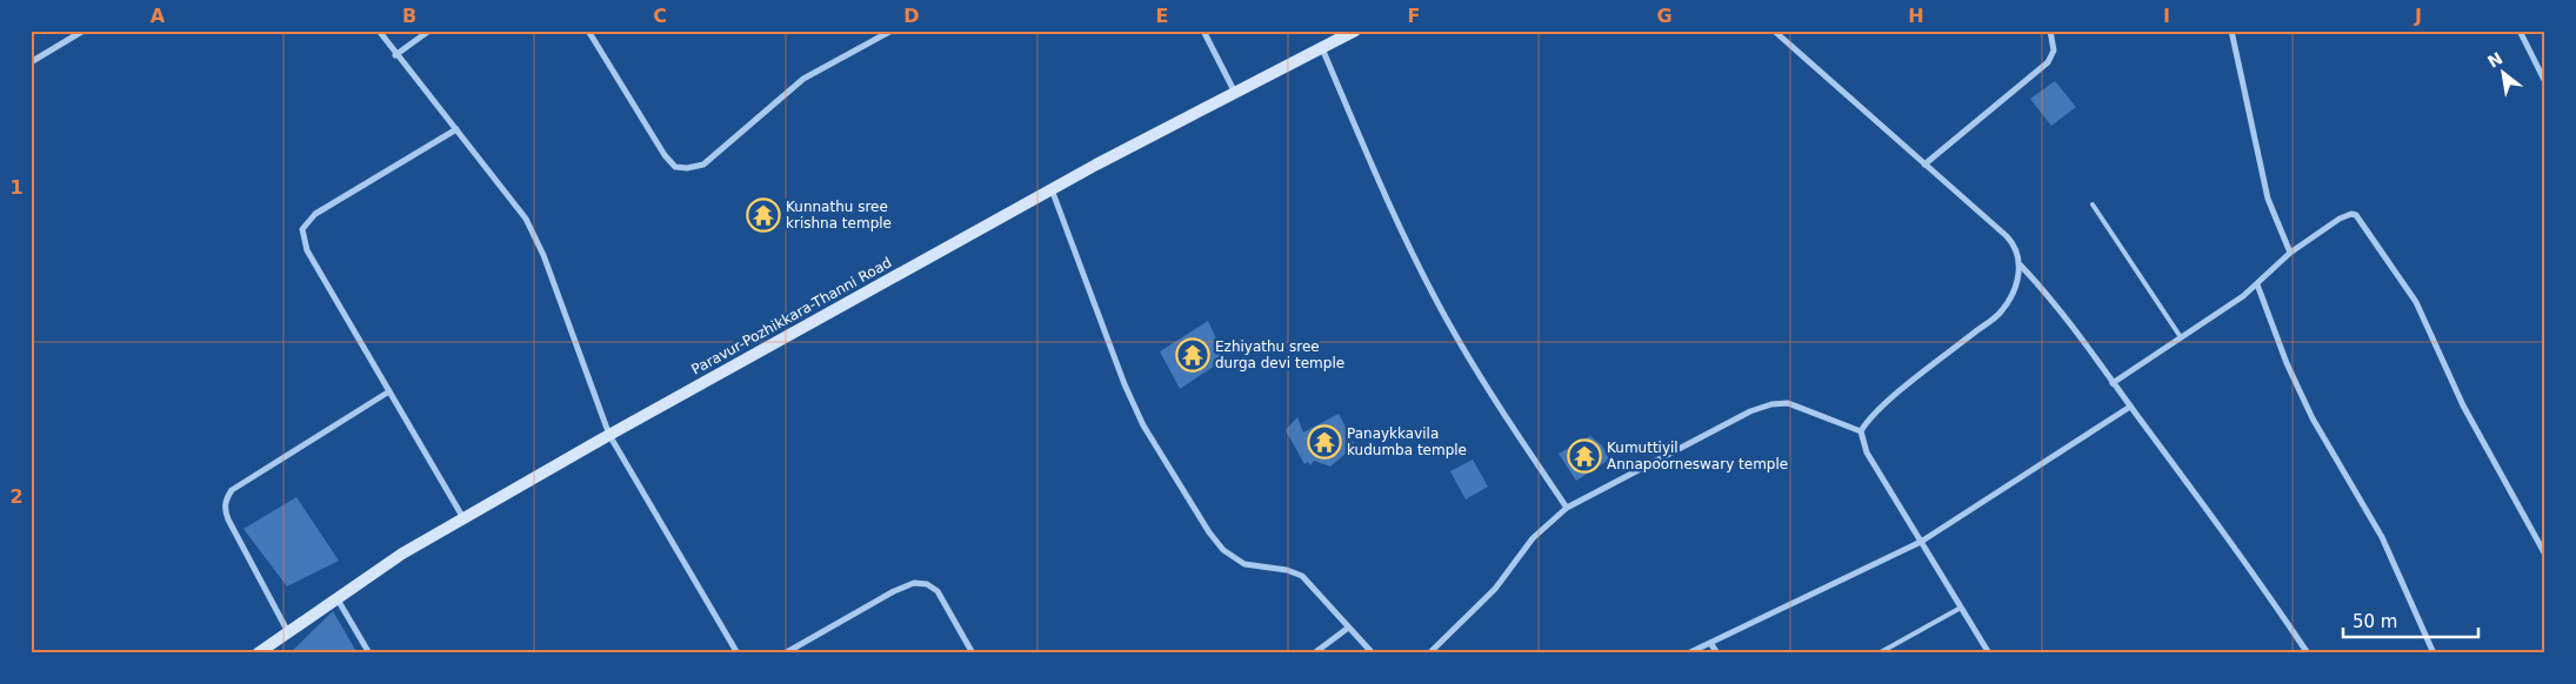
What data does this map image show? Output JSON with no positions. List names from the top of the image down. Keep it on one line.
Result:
{"streets":{"main road":["Paravur-Pozhikkara-Thanni Road"]},"places":{"temple":["Kunnathu sree krishna temple","Ezhiyathu sree durga devi temple","Panaykkavila kudumba temple","Kumuttiyil Annapoorneswary temple"]},"scale_bar":"50 m","north":"top left","grid":{"columns":["A","B","C","D","E","F","G","H","I","J"],"rows":["1","2"]}}
